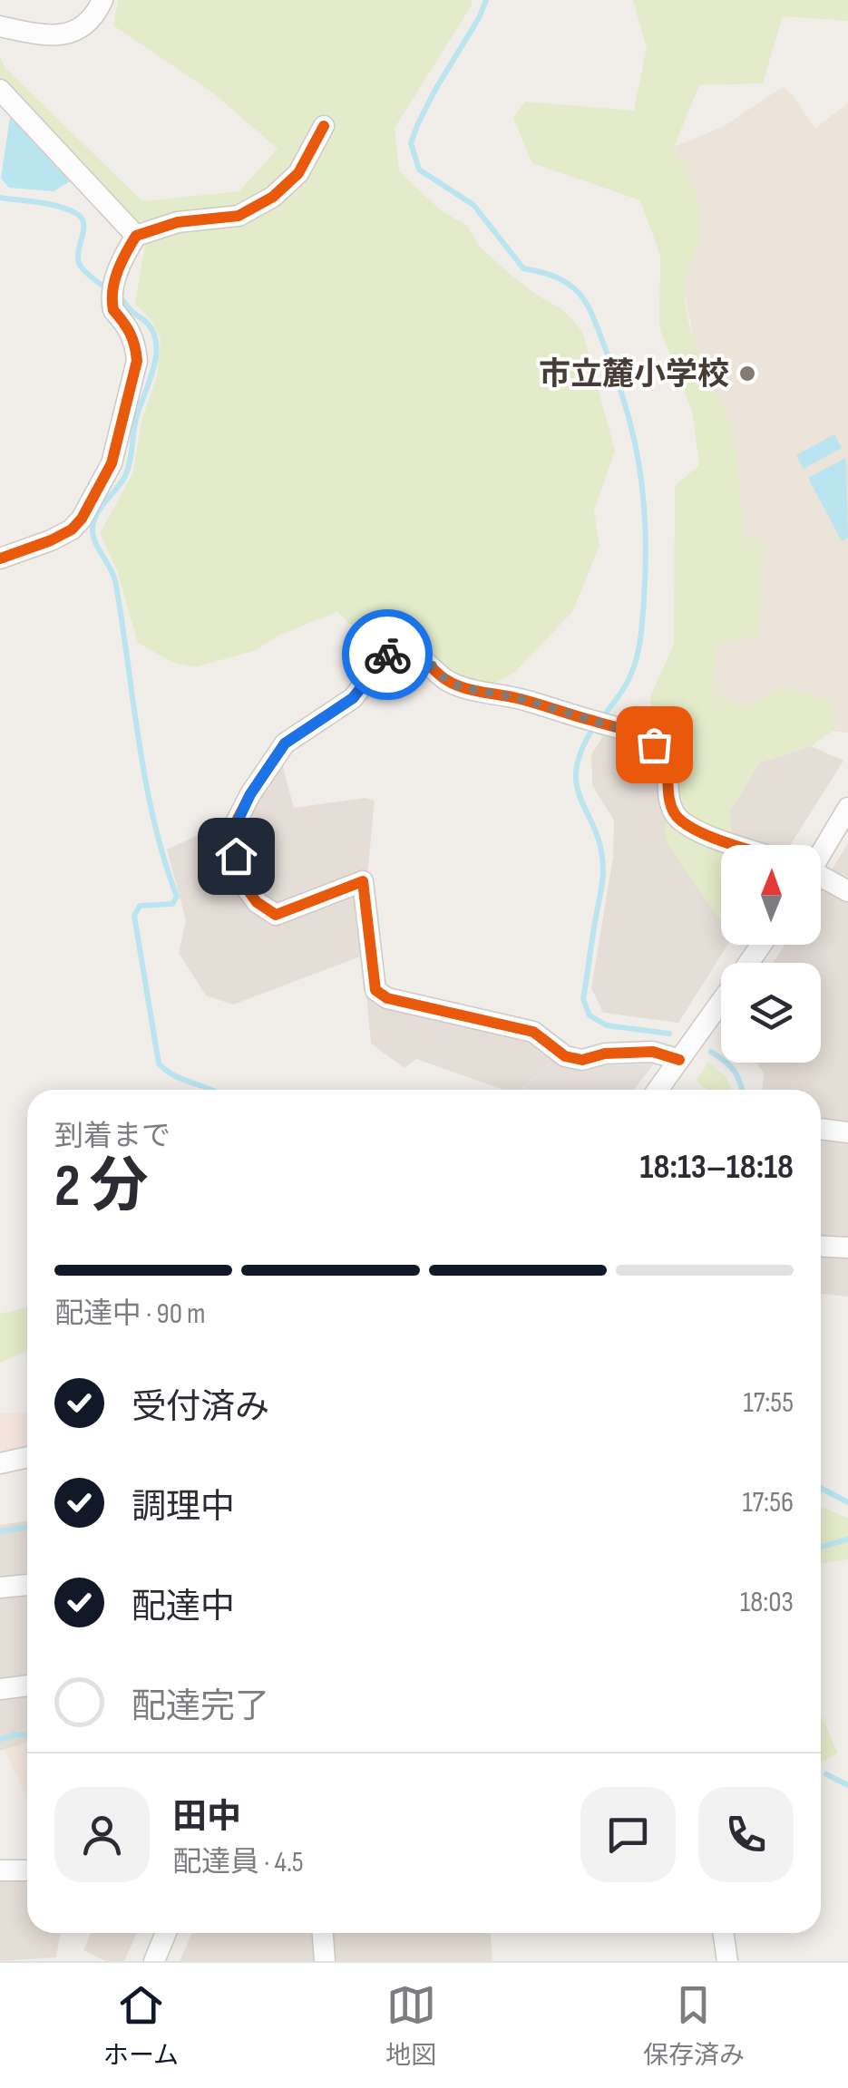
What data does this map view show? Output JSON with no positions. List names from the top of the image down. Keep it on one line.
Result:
{"places":["市立麓小学校"],"north":"top","page":{"heading":["2 分","到着まで","18:13–18:18"],"panel":["田中","配達員 · 4.5"],"bar":"配達中 · 90 m","list":[["受付済み","17:55"],["調理中","17:56"],["配達中","18:03"],"配達完了"],"tabs":["ホーム","地図","保存済み"]}}
